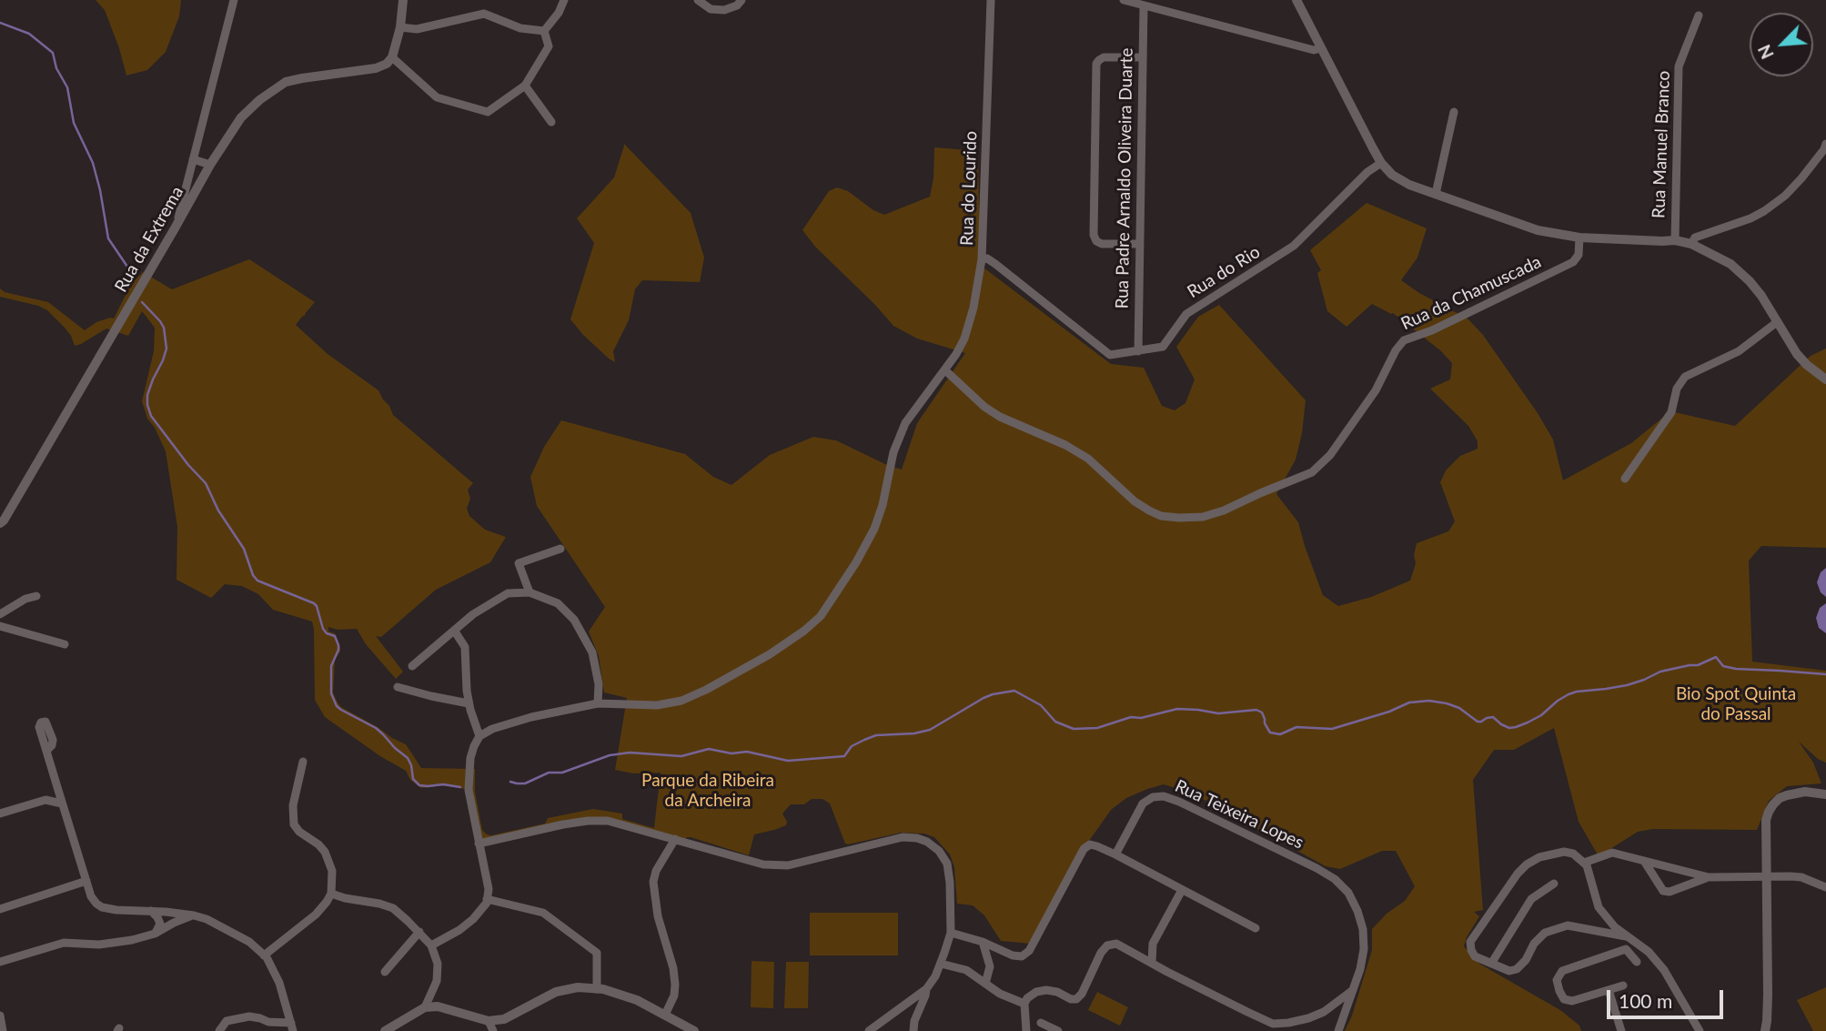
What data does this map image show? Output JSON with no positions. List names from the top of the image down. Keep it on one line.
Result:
{"streets":{"street":["Rua Manuel Branco","Rua Padre Arnaldo Oliveira Duarte","Rua do Lourido","Rua da Extrema","Rua do Rio","Rua da Chamuscada","Rua Teixeira Lopes"]},"crossings":[["Rua Padre Arnaldo Oliveira Duarte","Rua do Rio"],["Rua do Lourido","Rua do Rio"],["Rua do Lourido","Rua da Chamuscada"]],"parks":["Bio Spot Quinta do Passal","Parque da Ribeira da Archeira"],"scale_bar":"100 m","north":"bottom left"}
